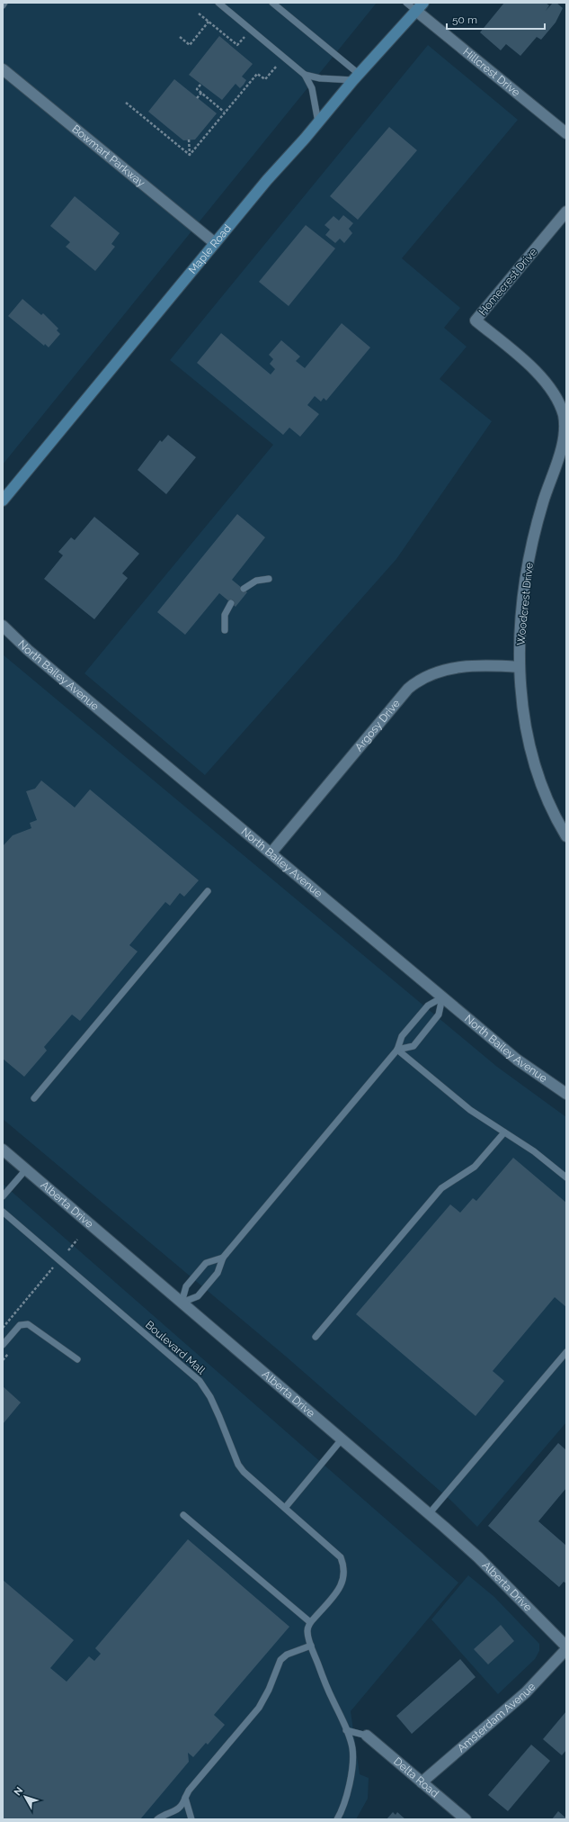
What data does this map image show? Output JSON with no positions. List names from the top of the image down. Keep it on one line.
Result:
{"streets":{"main road":["Maple Road"],"street":["Hillcrest Drive","Bowmart Parkway","Homecrest Drive","Woodcrest Drive","North Bailey Avenue","Argosy Drive","Alberta Drive","Amsterdam Avenue","Delta Road"],"lane":["Boulevard Mall"]},"crossings":[["Hillcrest Drive","Maple Road"],["Bowmart Parkway","Maple Road"],["Homecrest Drive","Woodcrest Drive"],["Woodcrest Drive","Argosy Drive"],["North Bailey Avenue","Argosy Drive"],["Amsterdam Avenue","Delta Road"]],"scale_bar":"50 m","north":"top left"}
